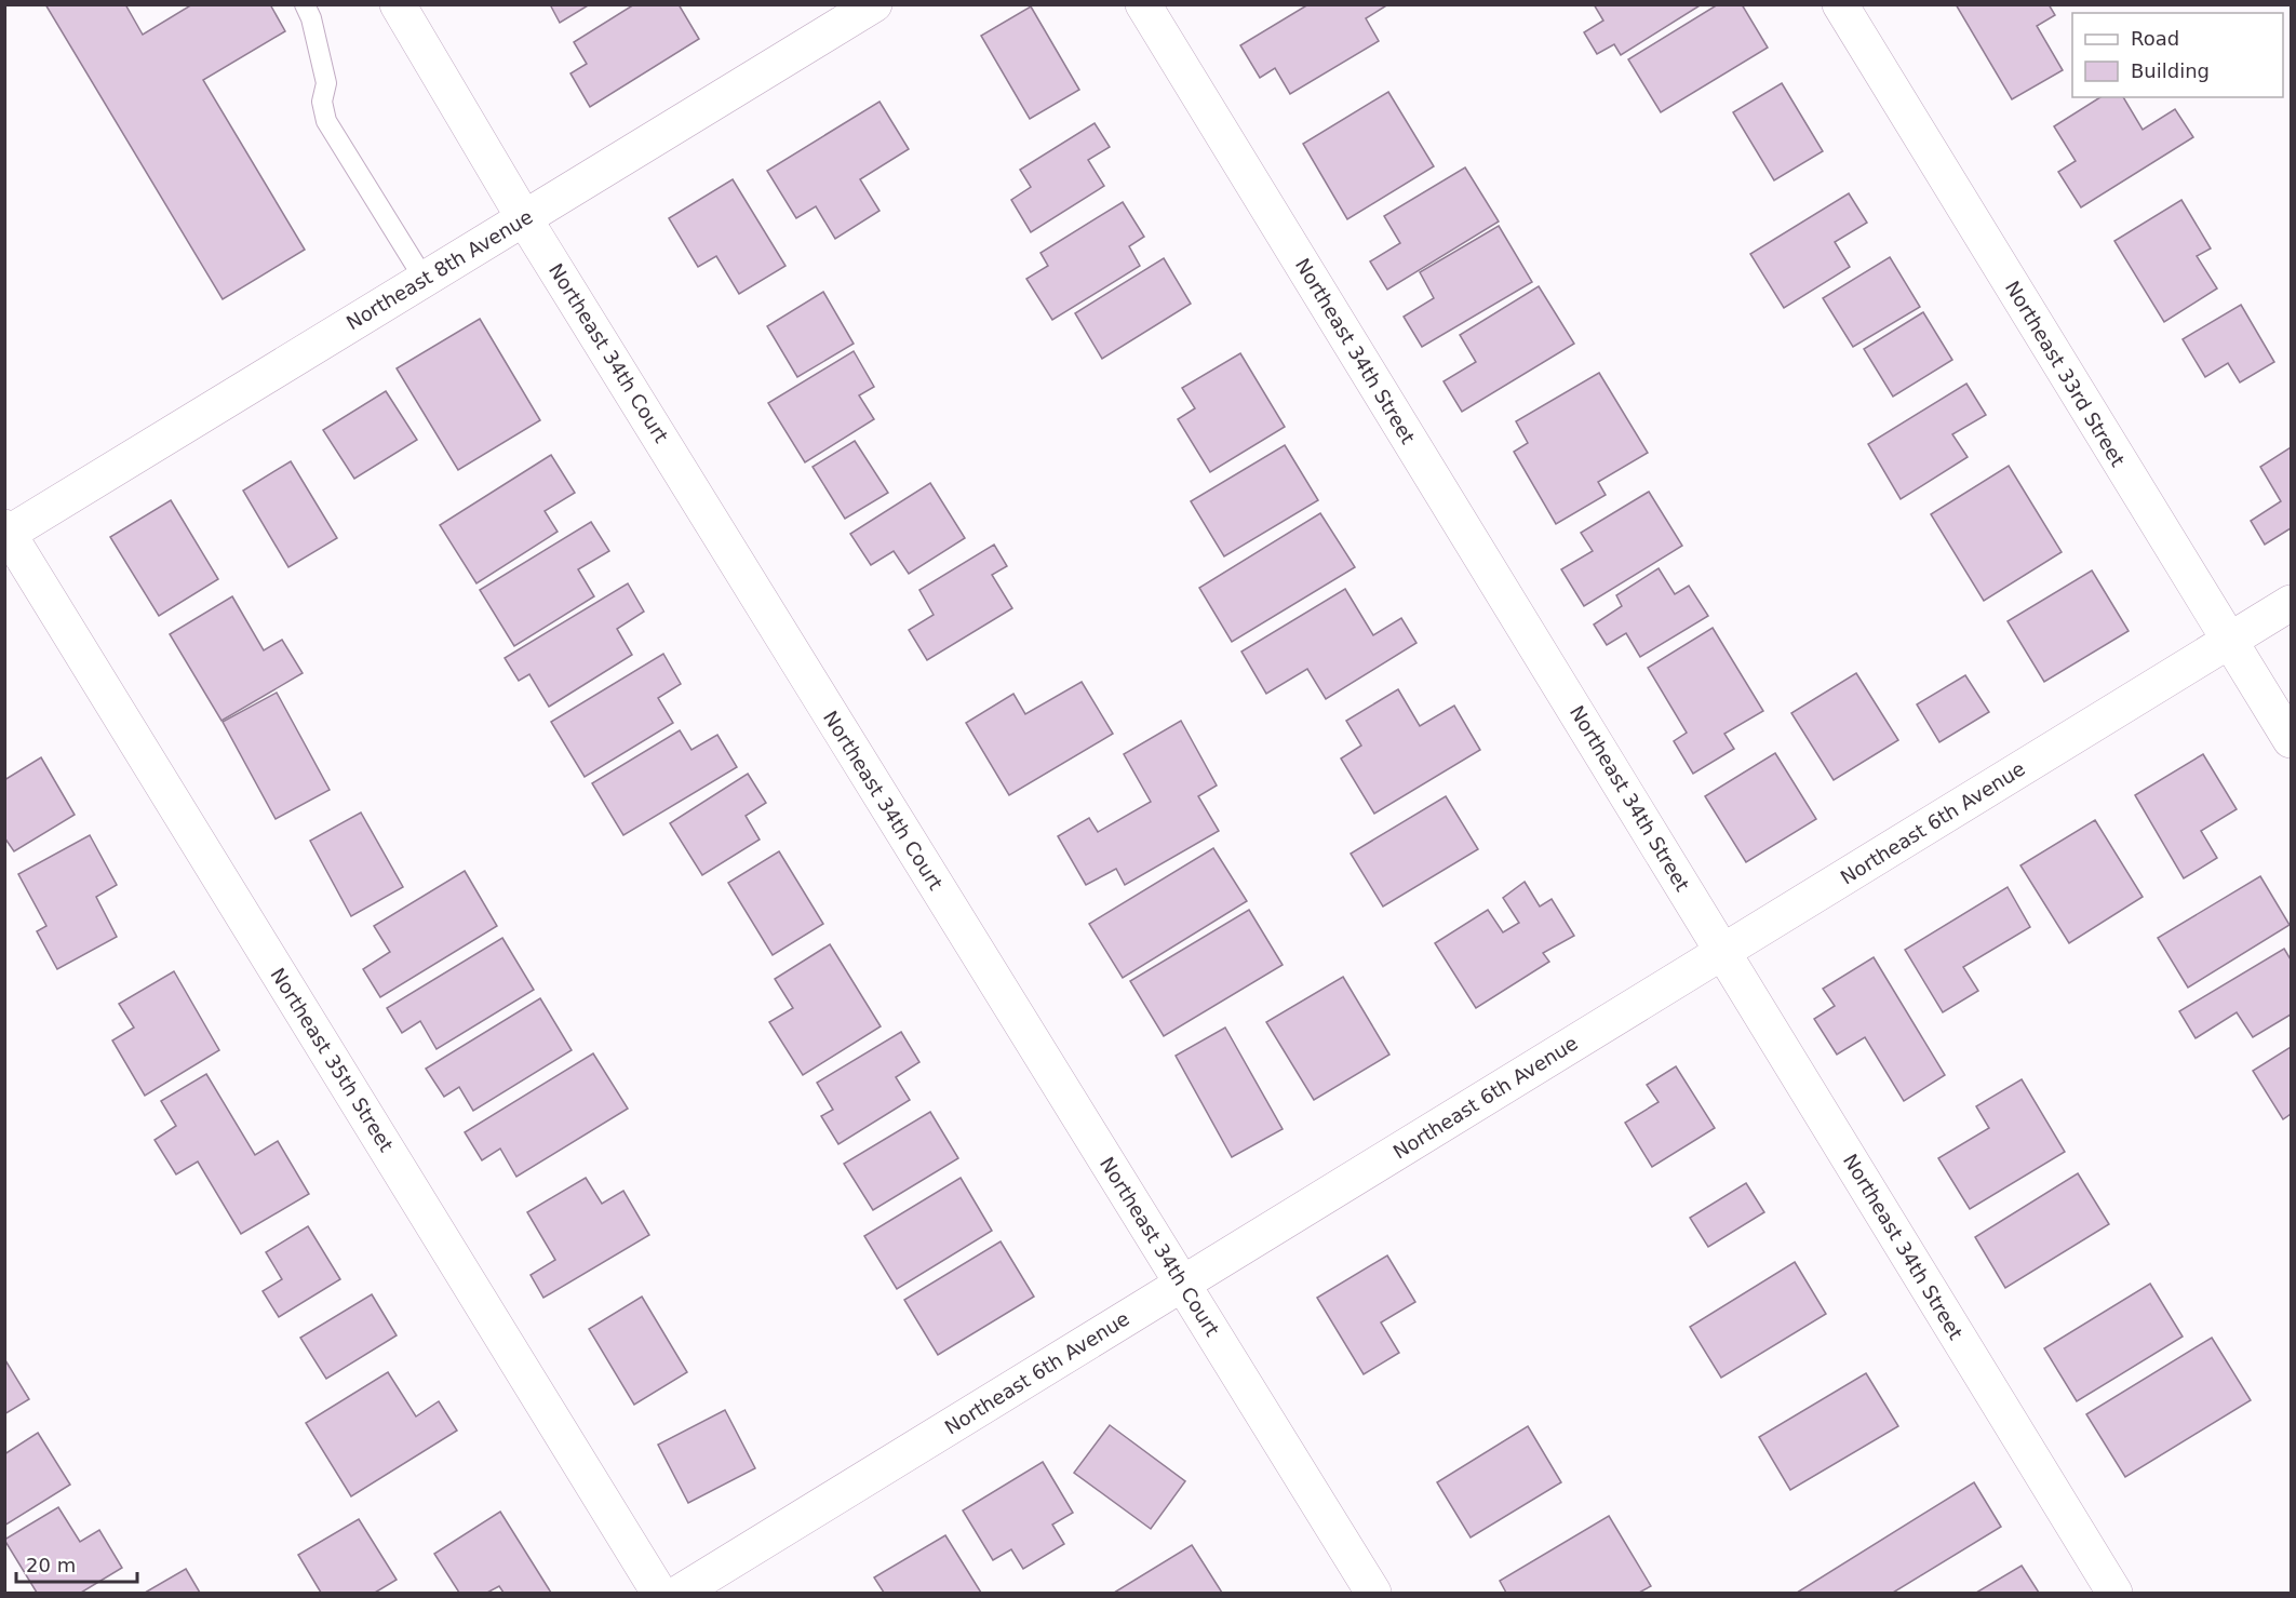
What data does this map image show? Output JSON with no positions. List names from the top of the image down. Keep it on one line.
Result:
{"streets":{"street":["Northeast 8th Avenue","Northeast 34th Street","Northeast 34th Court","Northeast 33rd Street","Northeast 6th Avenue","Northeast 35th Street"]},"crossings":[["Northeast 8th Avenue","Northeast 34th Court"],["Northeast 8th Avenue","Northeast 35th Street"],["Northeast 34th Street","Northeast 6th Avenue"],["Northeast 34th Court","Northeast 6th Avenue"],["Northeast 33rd Street","Northeast 6th Avenue"]],"legend":["Road","Building"],"scale_bar":"20 m"}
